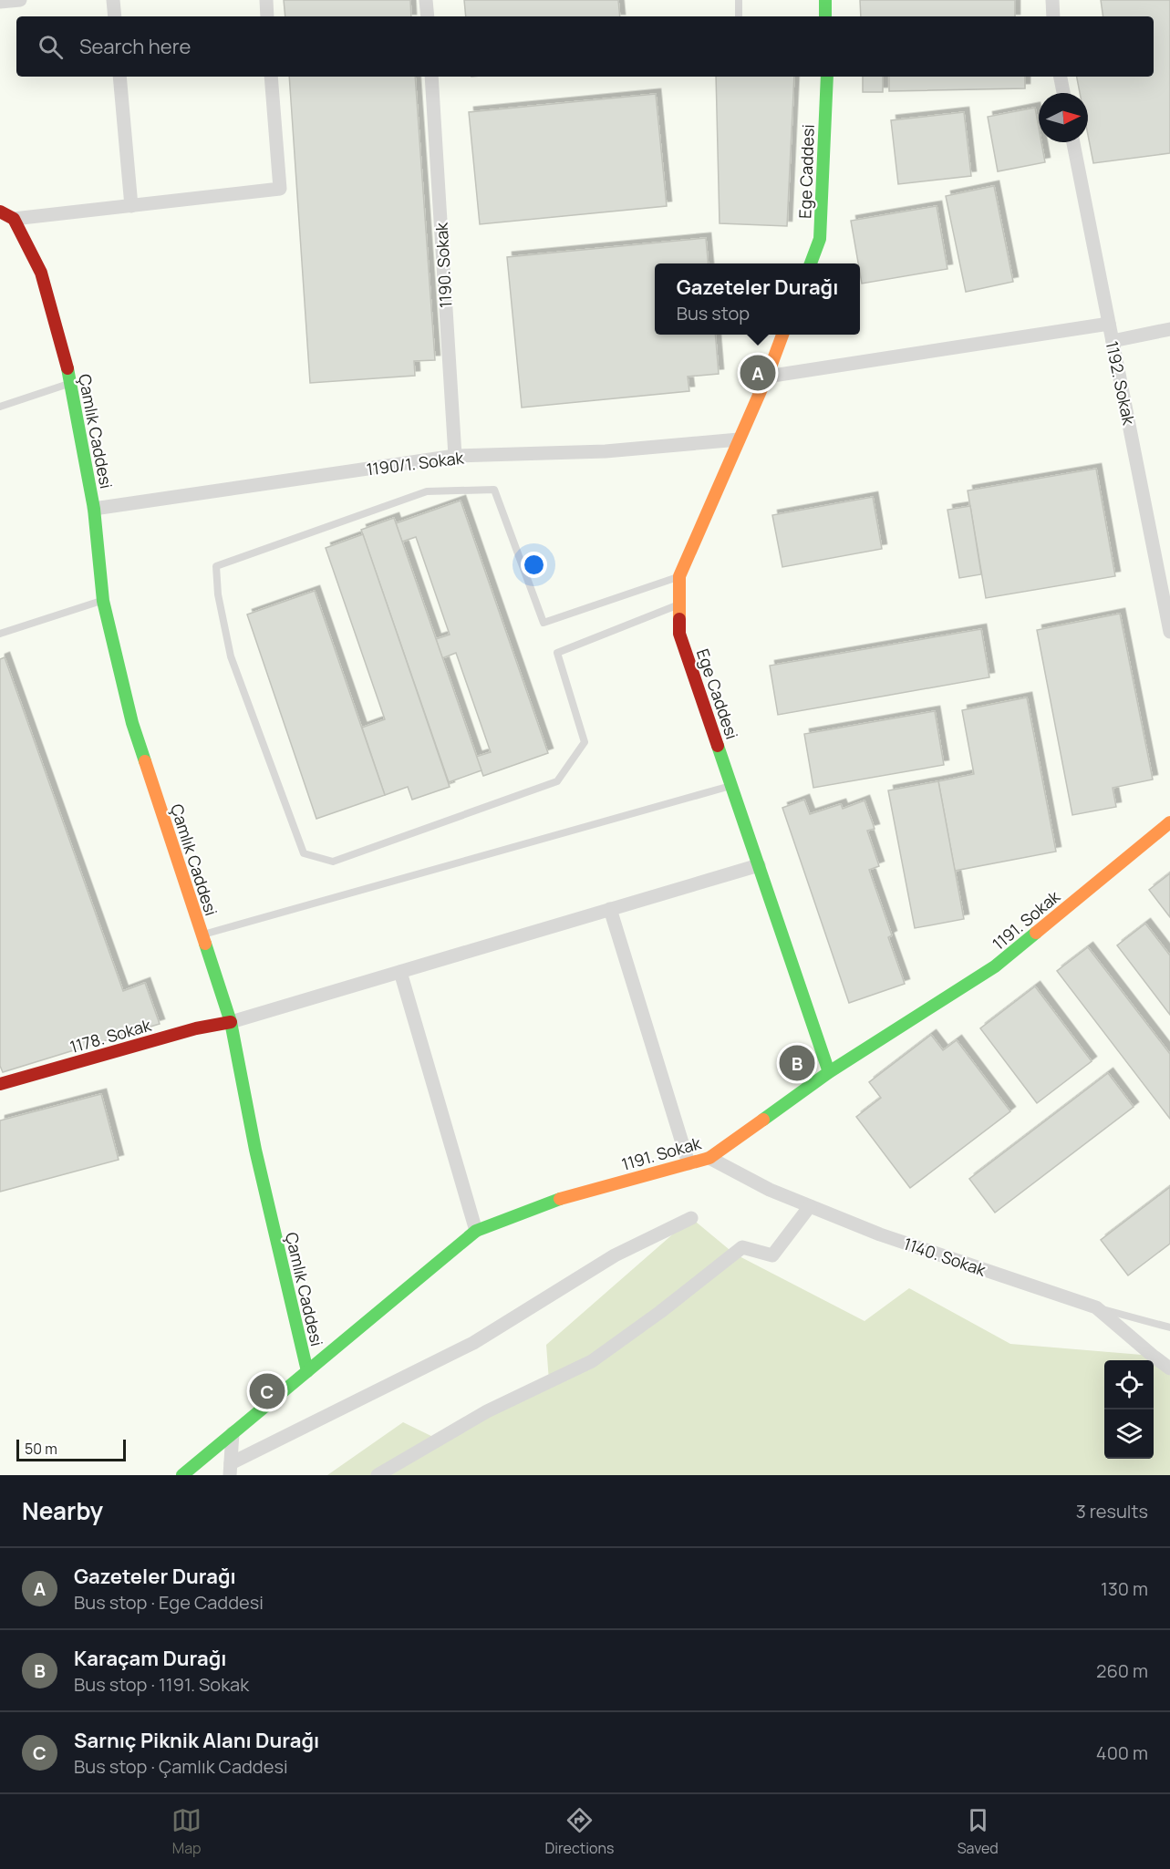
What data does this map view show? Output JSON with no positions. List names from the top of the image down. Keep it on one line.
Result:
{"streets":{"street":["Ege Caddesi","1190. Sokak","1192. Sokak","Çamlık Caddesi","1190/1. Sokak","1191. Sokak","1178. Sokak","1140. Sokak"]},"crossings":[["Ege Caddesi","1190/1. Sokak"],["Ege Caddesi","1191. Sokak"],["1190. Sokak","1190/1. Sokak"],["Çamlık Caddesi","1190/1. Sokak"],["Çamlık Caddesi","1191. Sokak"],["Çamlık Caddesi","1178. Sokak"],["1191. Sokak","1140. Sokak"]],"scale_bar":"50 m","north":"right","page":{"search":"Search here","popup":["Gazeteler Durağı","Bus stop"],"pins":["A","B","C"],"scale":"50 m","heading":["Nearby","3 results"],"list":[{"mark":"A","name":"Gazeteler Durağı","note":"Bus stop · Ege Caddesi","value":"130 m"},{"mark":"B","name":"Karaçam Durağı","note":"Bus stop · 1191. Sokak","value":"260 m"},{"mark":"C","name":"Sarnıç Piknik Alanı Durağı","note":"Bus stop · Çamlık Caddesi","value":"400 m"}],"nav":["Map","Directions","Saved"]}}
